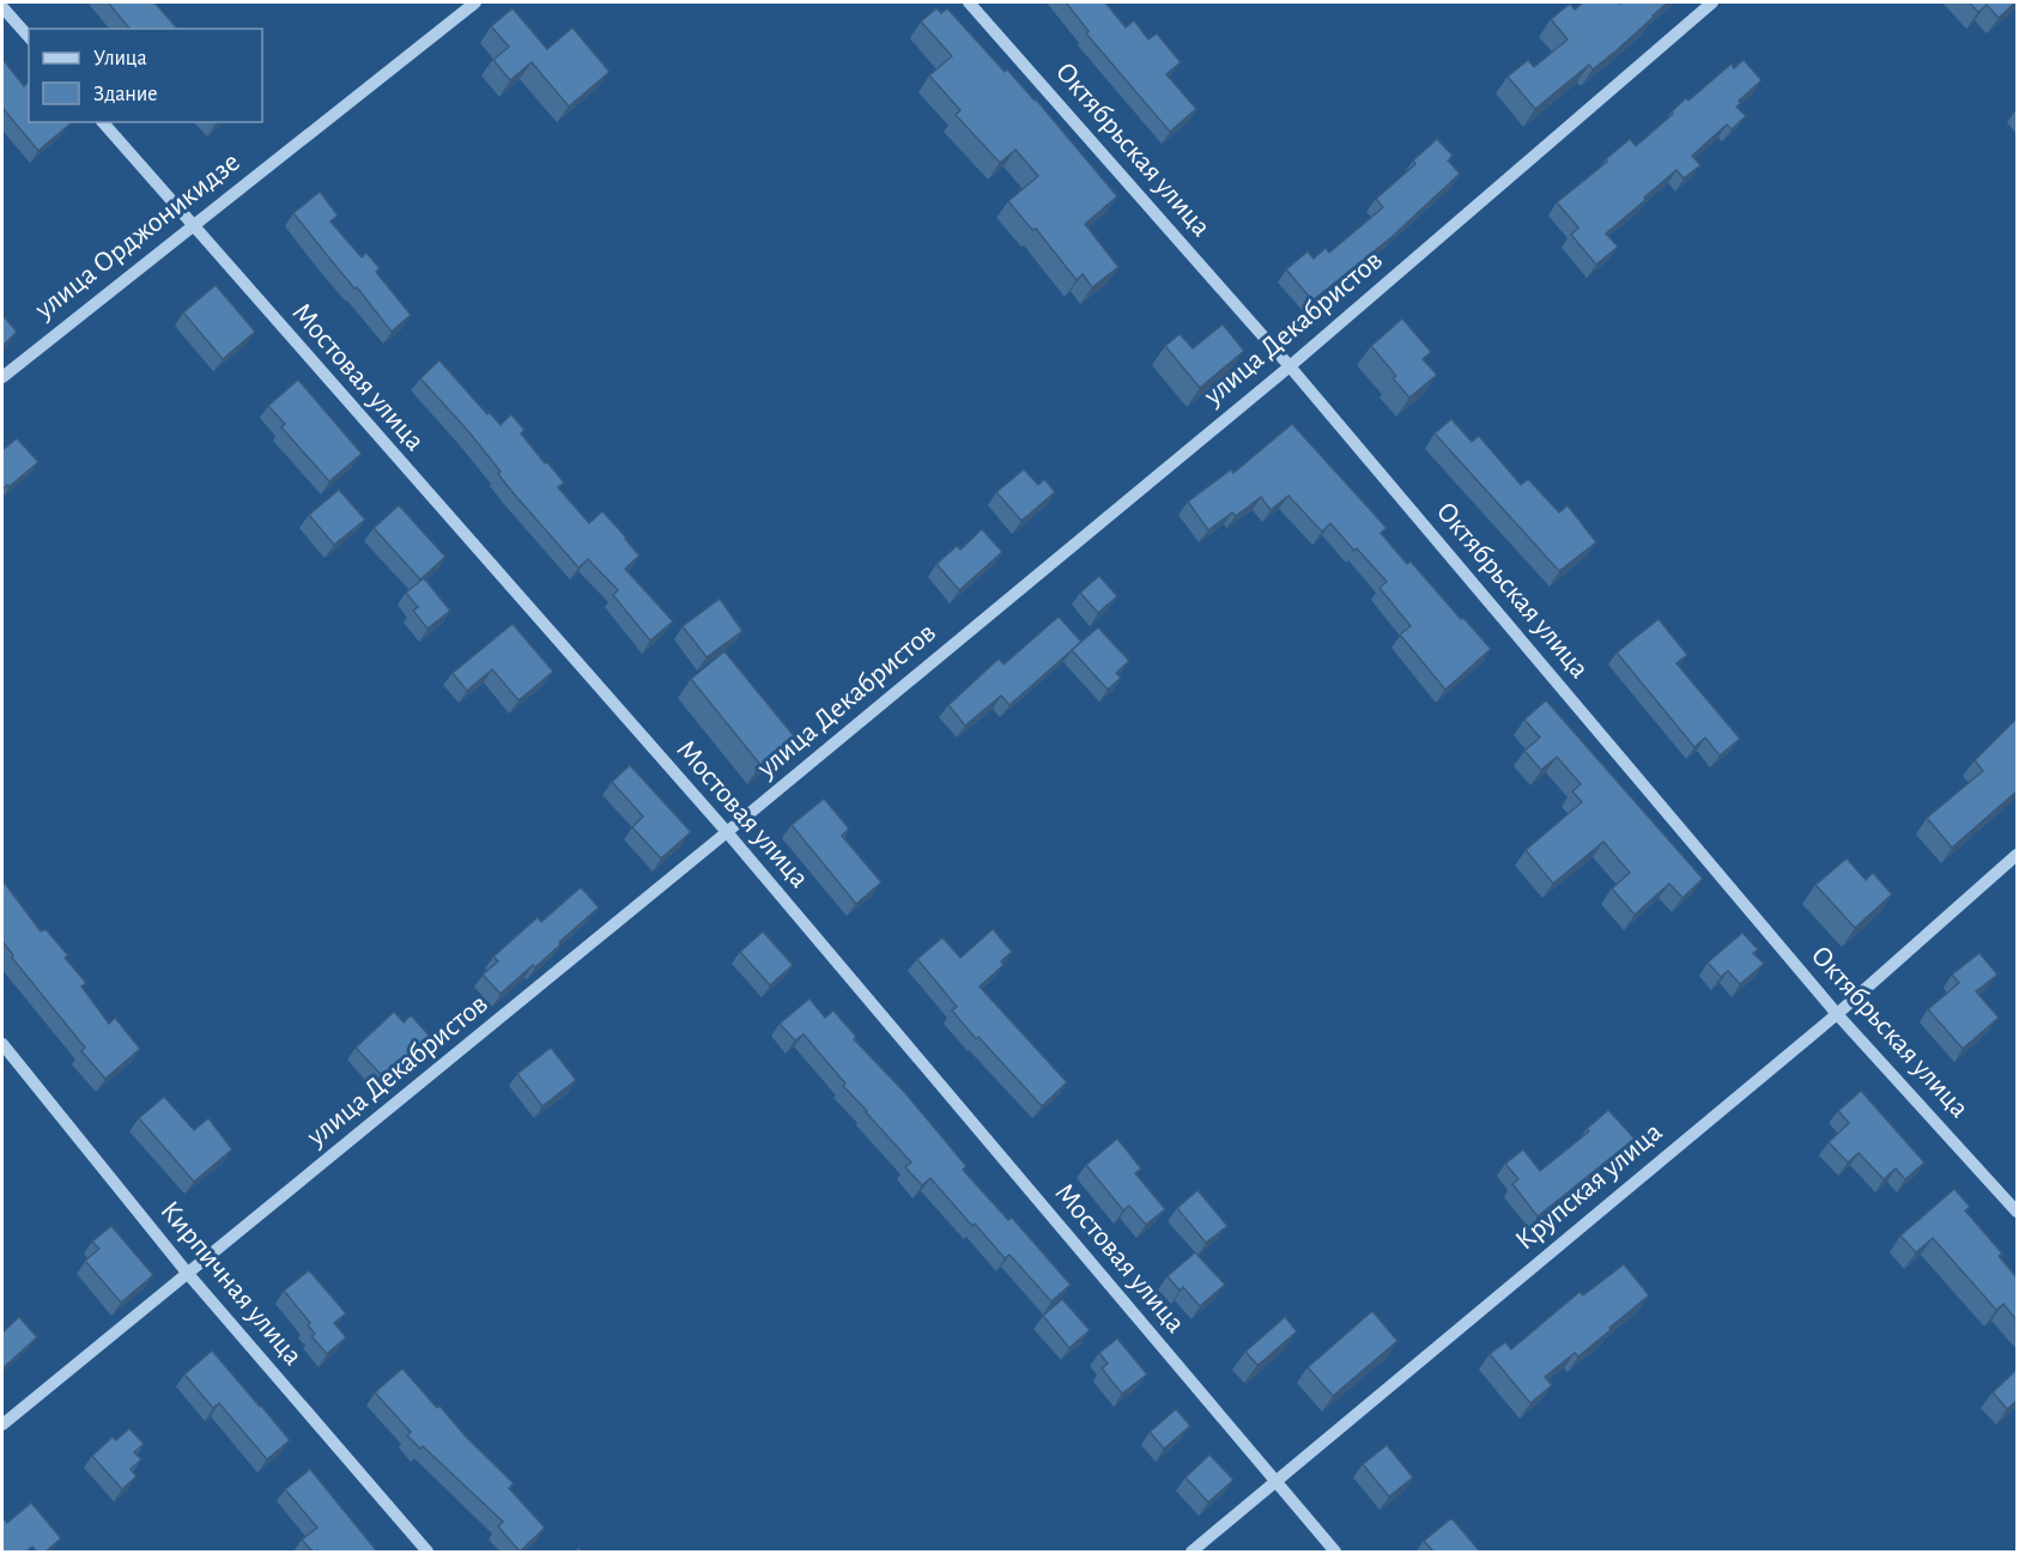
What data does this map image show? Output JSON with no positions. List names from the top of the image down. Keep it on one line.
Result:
{"streets":{"street":["Октябрьская улица","улица Орджоникидзе","улица Декабристов","Мостовая улица","Крупская улица","Кирпичная улица"]},"crossings":[["Октябрьская улица","улица Декабристов"],["Октябрьская улица","Крупская улица"],["улица Орджоникидзе","Мостовая улица"],["улица Декабристов","Мостовая улица"],["улица Декабристов","Кирпичная улица"],["Мостовая улица","Крупская улица"]],"legend":["Улица","Здание"]}
